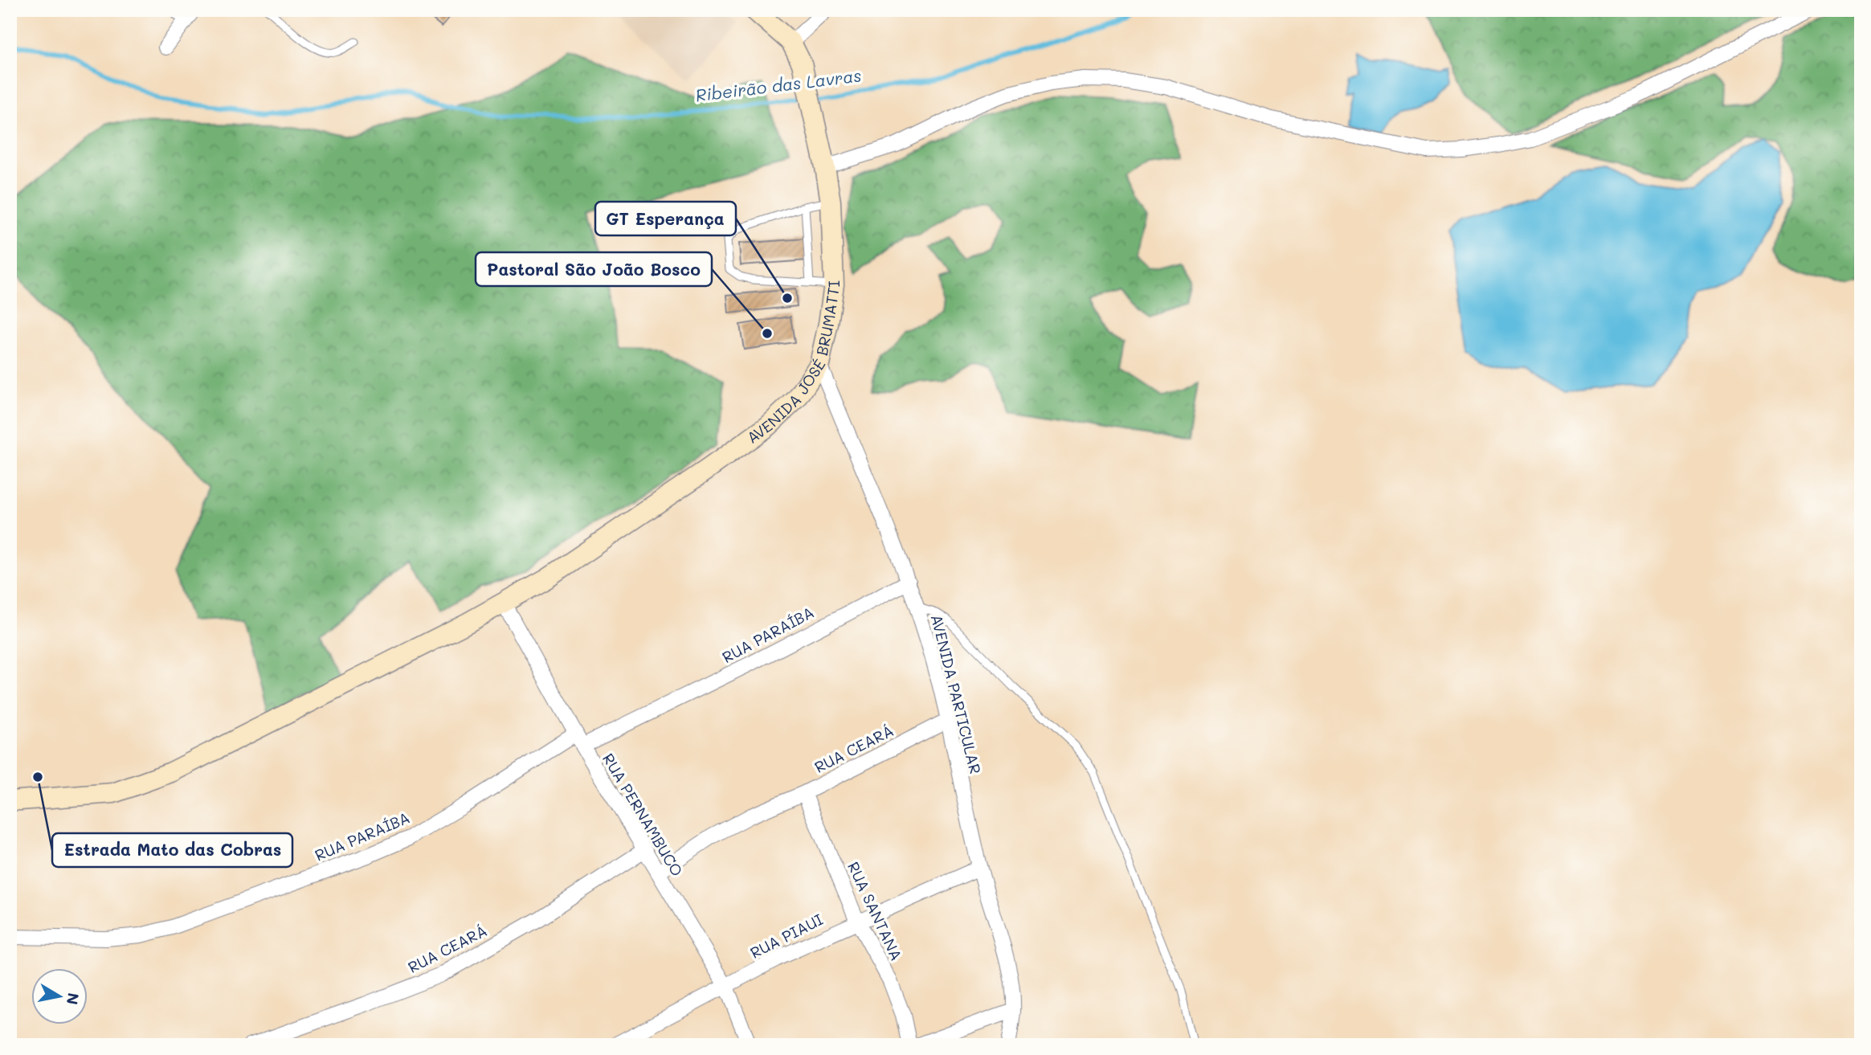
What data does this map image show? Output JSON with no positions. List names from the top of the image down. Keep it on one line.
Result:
{"streets":{"main road":["AVENIDA JOSÉ BRUMATTI"],"street":["RUA PARAÍBA","AVENIDA PARTICULAR","RUA CEARÁ","RUA PERNAMBUCO","RUA SANTANA","RUA PIAUI"]},"crossings":[["AVENIDA JOSÉ BRUMATTI","AVENIDA PARTICULAR"],["AVENIDA JOSÉ BRUMATTI","RUA PERNAMBUCO"],["RUA PARAÍBA","AVENIDA PARTICULAR"],["RUA PARAÍBA","RUA PERNAMBUCO"],["AVENIDA PARTICULAR","RUA CEARÁ"],["AVENIDA PARTICULAR","RUA PIAUI"],["RUA CEARÁ","RUA PERNAMBUCO"],["RUA CEARÁ","RUA SANTANA"],["RUA PERNAMBUCO","RUA PIAUI"],["RUA SANTANA","RUA PIAUI"]],"water":["Ribeirão das Lavras"],"places":["GT Esperança","Pastoral São João Bosco","Estrada Mato das Cobras"],"north":"right"}
